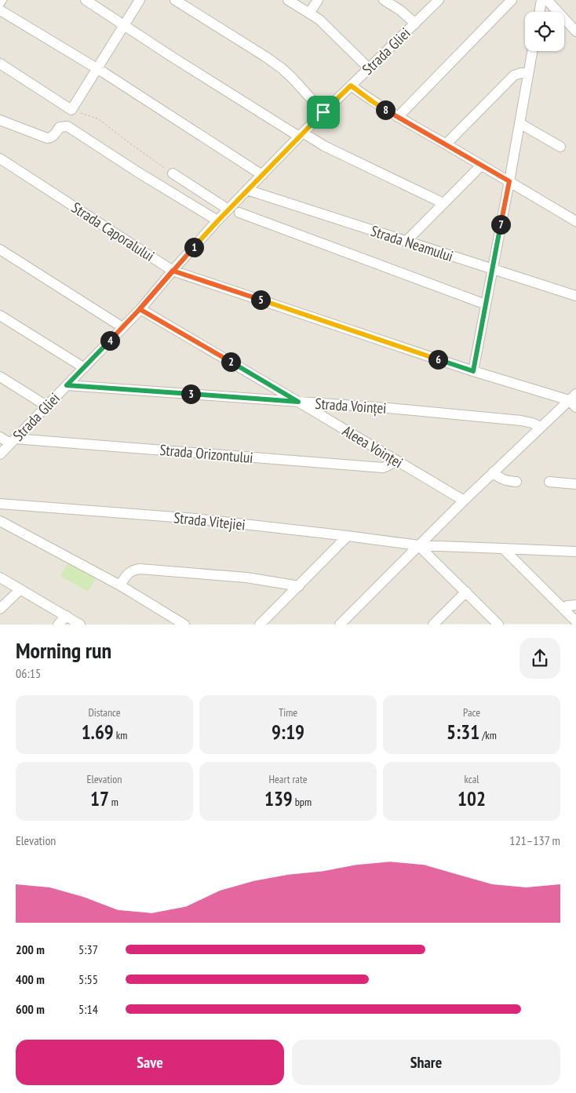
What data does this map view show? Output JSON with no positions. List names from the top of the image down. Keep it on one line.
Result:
{"streets":{"street":["Strada Gliei","Strada Caporalului","Strada Neamului","Strada Voinței","Aleea Voinței","Strada Orizontului","Strada Vitejiei"]},"crossings":[["Strada Gliei","Strada Caporalului"],["Strada Gliei","Strada Neamului"],["Strada Gliei","Strada Voinței"],["Strada Gliei","Aleea Voinței"],["Strada Gliei","Strada Orizontului"],["Strada Voinței","Aleea Voinței"],["Aleea Voinței","Strada Orizontului"]],"page":{"pins":["8","7","1","5","4","6","2","3"],"heading":["Morning run","06:15"],"stats":[["Distance","1.69 km"],["Time","9:19"],["Pace","5:31 /km"],["Elevation","17 m"],["Heart rate","139 bpm"],["kcal","102"]],"chart":["Elevation","121–137 m"],"list":[{"name":"200 m","note":"5:37"},{"name":"400 m","note":"5:55"},{"name":"600 m","note":"5:14"}],"buttons":["Save","Share"]}}
